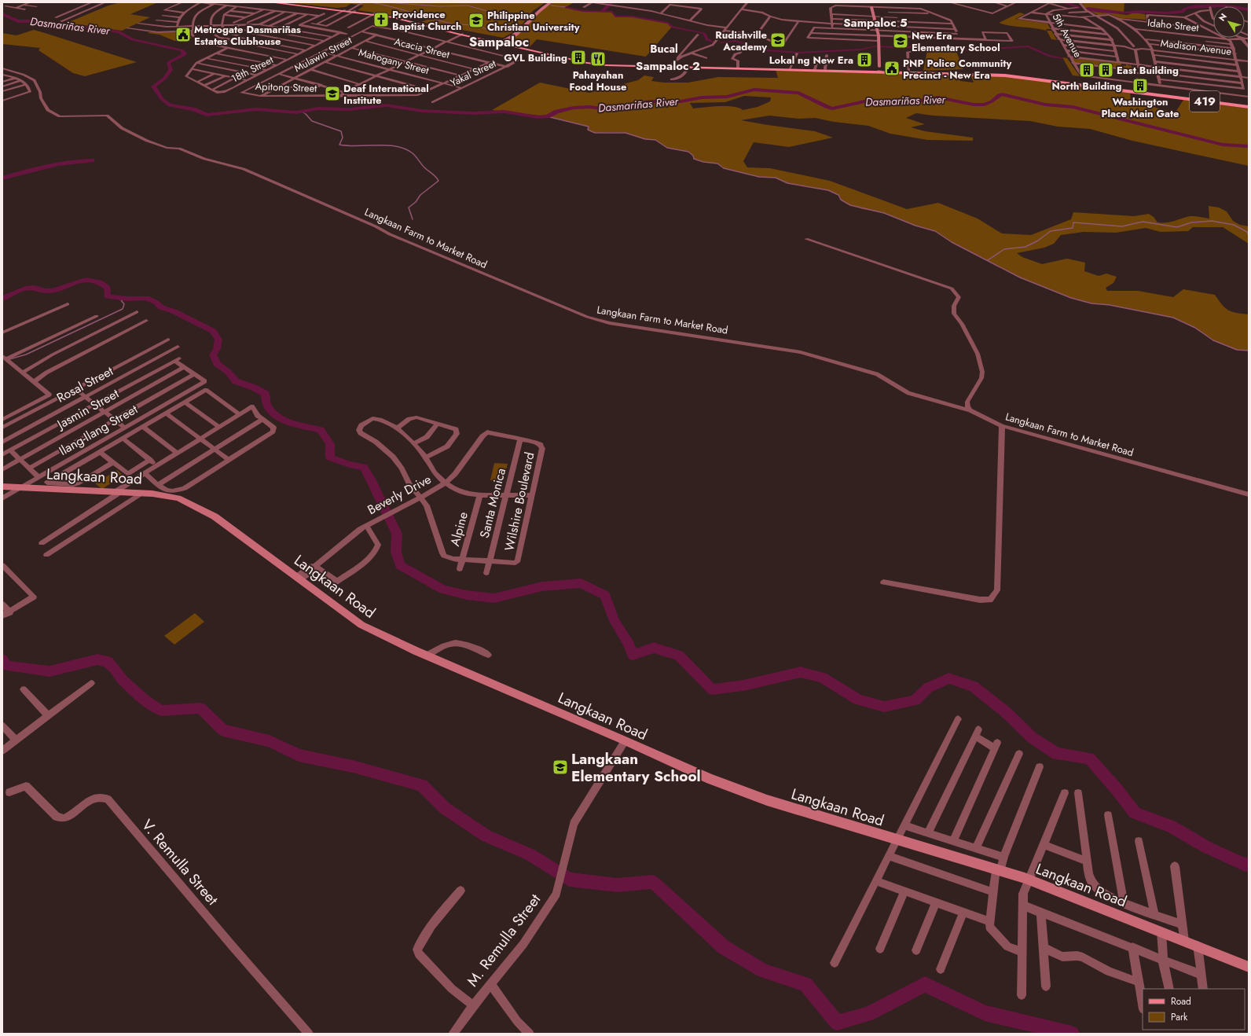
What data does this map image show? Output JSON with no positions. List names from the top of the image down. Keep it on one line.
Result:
{"streets":{"main road":["419"],"street":["Idaho Street","5th Avenue","Madison Avenue","Acacia Street","Mulawin Street","Mahogany Street","18th Street","Yakal Street","Apitong Street","Langkaan Farm to Market Road","Rosal Street","Jasmin Street","Ilang-Ilang Street","Langkaan Road","Beverly Drive","Wilshire Boulevard","Santa Monica","Alpine","V. Remulla Street","M. Remulla Street"]},"crossings":[["5th Avenue","Madison Avenue"],["Acacia Street","Mulawin Street"],["Acacia Street","Apitong Street"],["Mulawin Street","Mahogany Street"],["Mulawin Street","Apitong Street"],["Mahogany Street","Yakal Street"],["Mahogany Street","Apitong Street"],["Yakal Street","Apitong Street"],["Ilang-Ilang Street","Langkaan Road"],["Langkaan Road","Beverly Drive"],["Langkaan Road","M. Remulla Street"],["Beverly Drive","Wilshire Boulevard"],["Wilshire Boulevard","Santa Monica"]],"districts":["Sampaloc 5","Sampaloc","Bucal","Sampaloc 2"],"water":["Dasmariñas River"],"places":{"church":["Providence Baptist Church"],"school or university":["Philippine Christian University","Rudishville Academy","New Era Elementary School","Deaf International Institute","Langkaan Elementary School"],"public building":["Metrogate Dasmariñas Estates Clubhouse","PNP Police Community Precinct - New Era"],"building":["GVL Building","Lokal ng New Era","North Building","East Building","Washington Place Main Gate"],"restaurant":["Pahayahan Food House"]},"legend":["Road","Park"],"north":"top left"}
